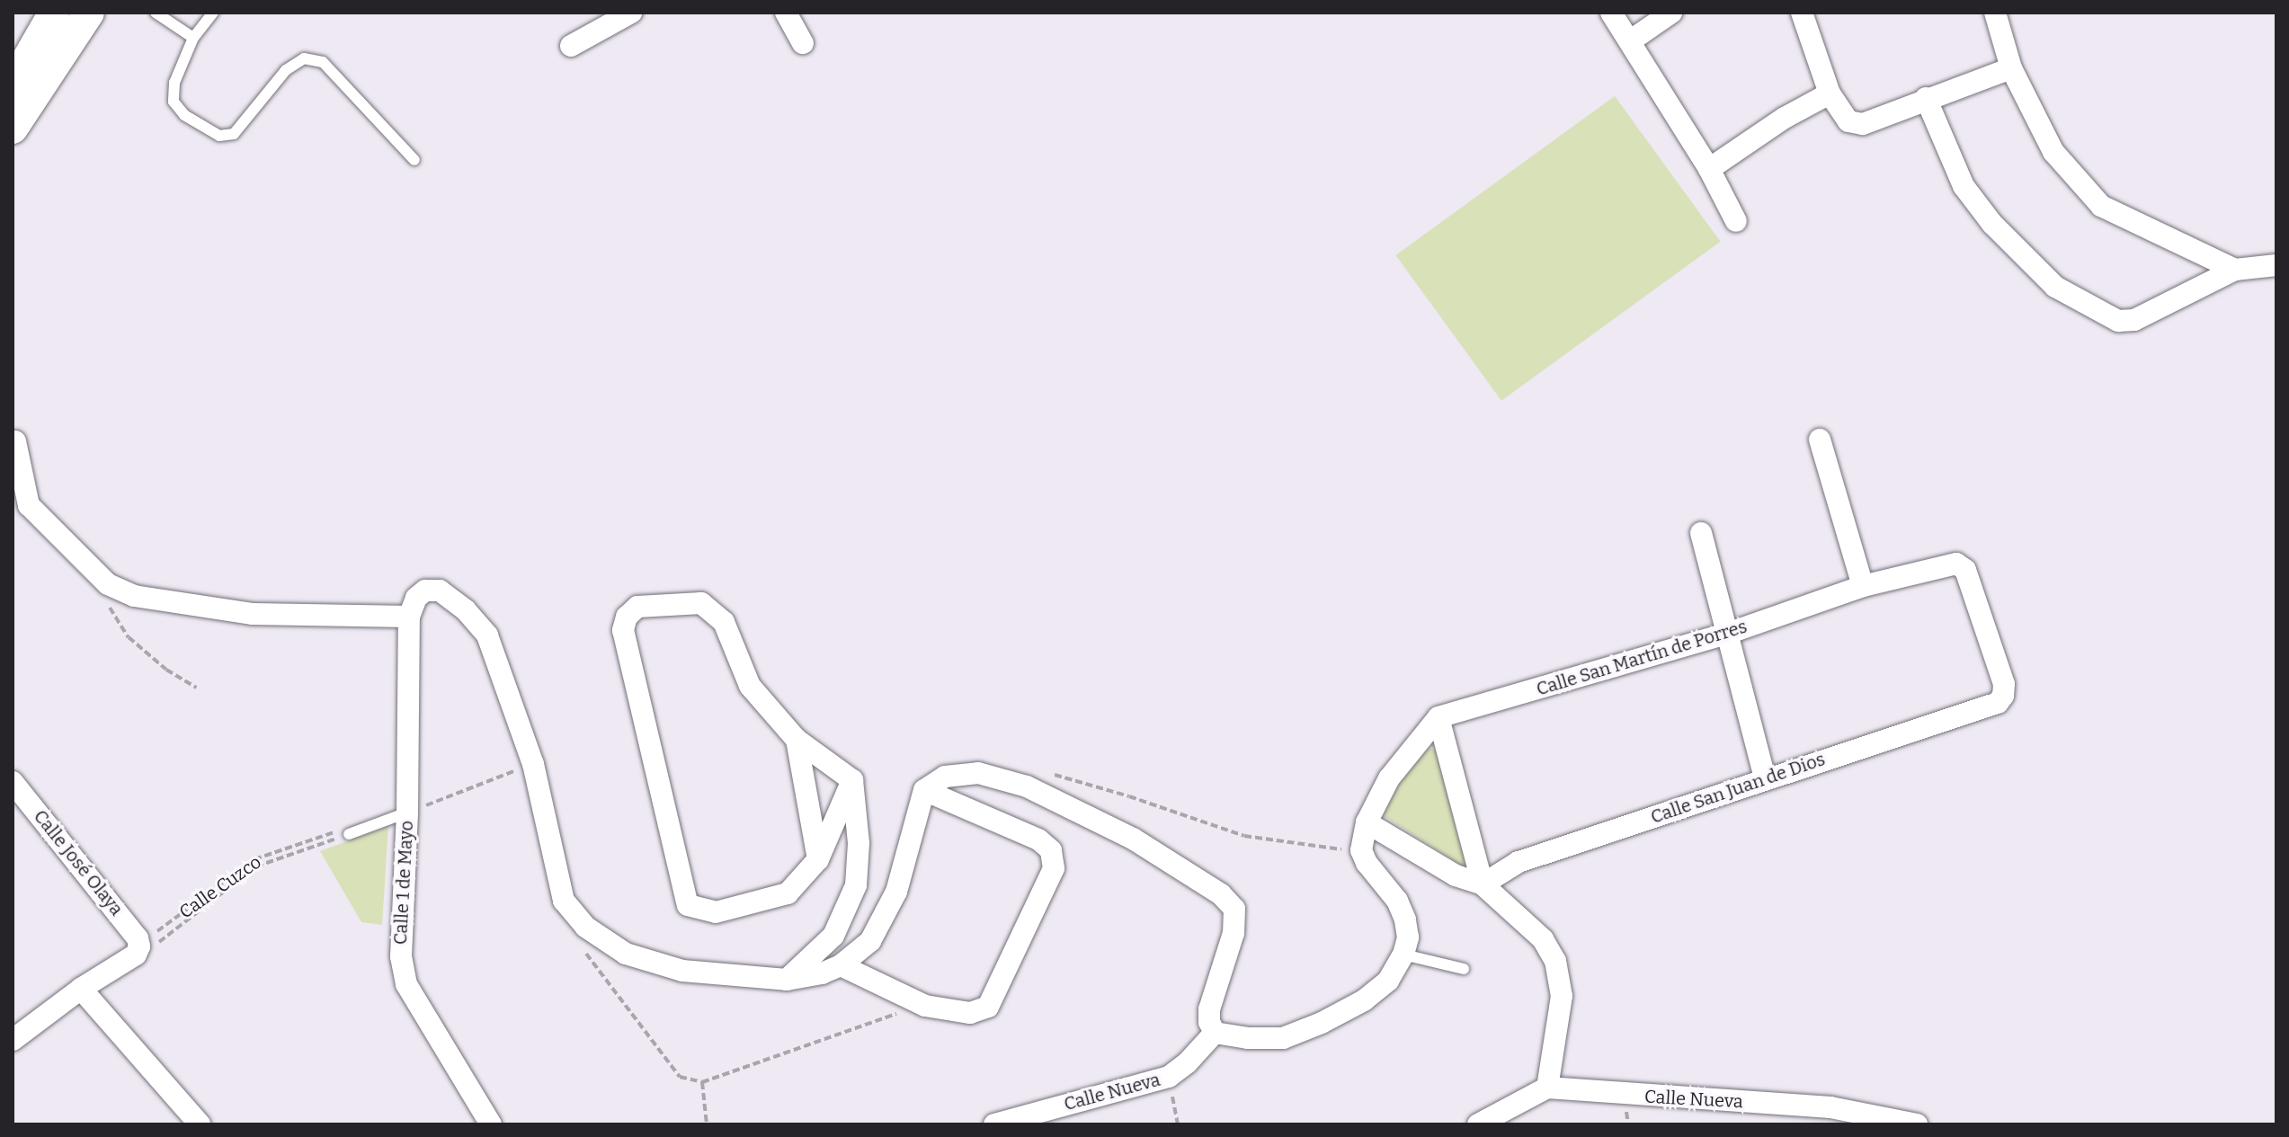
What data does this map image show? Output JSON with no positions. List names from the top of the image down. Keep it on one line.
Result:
{"streets":{"street":["Calle San Martín de Porres","Calle San Juan de Dios","Calle José Olaya","Calle 1 de Mayo","Calle Nueva"],"path":["Calle Cuzco"]},"crossings":[["Calle San Martín de Porres","Calle San Juan de Dios"],["Calle José Olaya","Calle Cuzco"]]}
